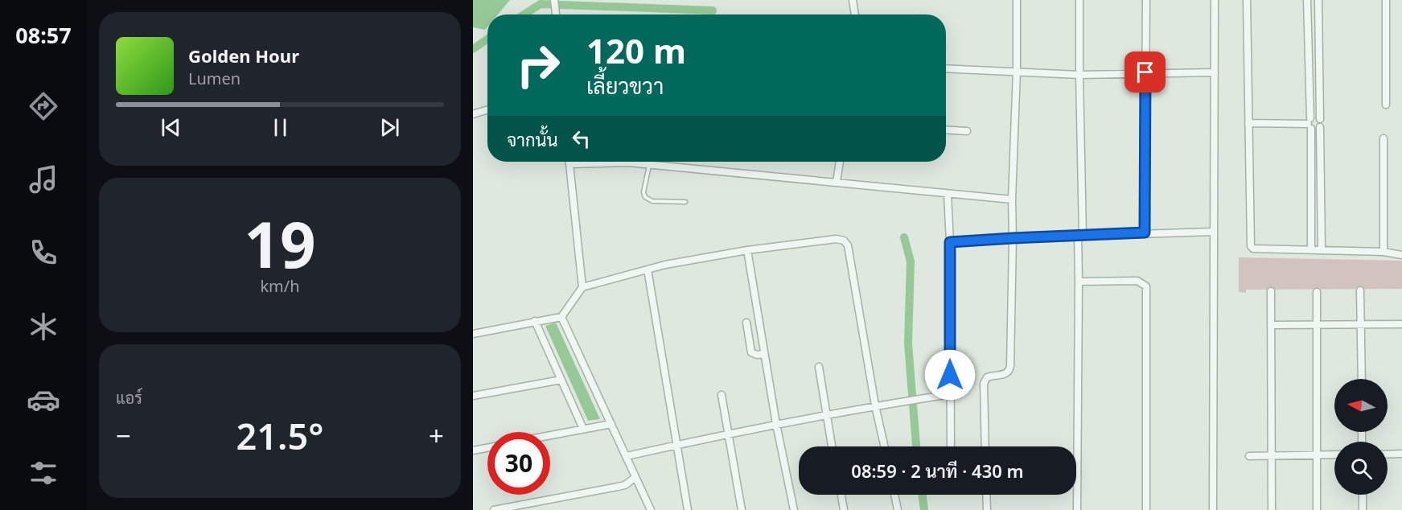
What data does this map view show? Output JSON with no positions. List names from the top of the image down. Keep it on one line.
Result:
{"north":"left","page":{"tabs":"08:57","turn":["120 m","เลี้ยวขวา"],"song":["Golden Hour","Lumen"],"then":"จากนั้น","tile":[["19","km/h"],"แอร์"],"heat":["−","21.5°","+"],"limit":"30","trip":"08:59 · 2 นาที · 430 m"}}
